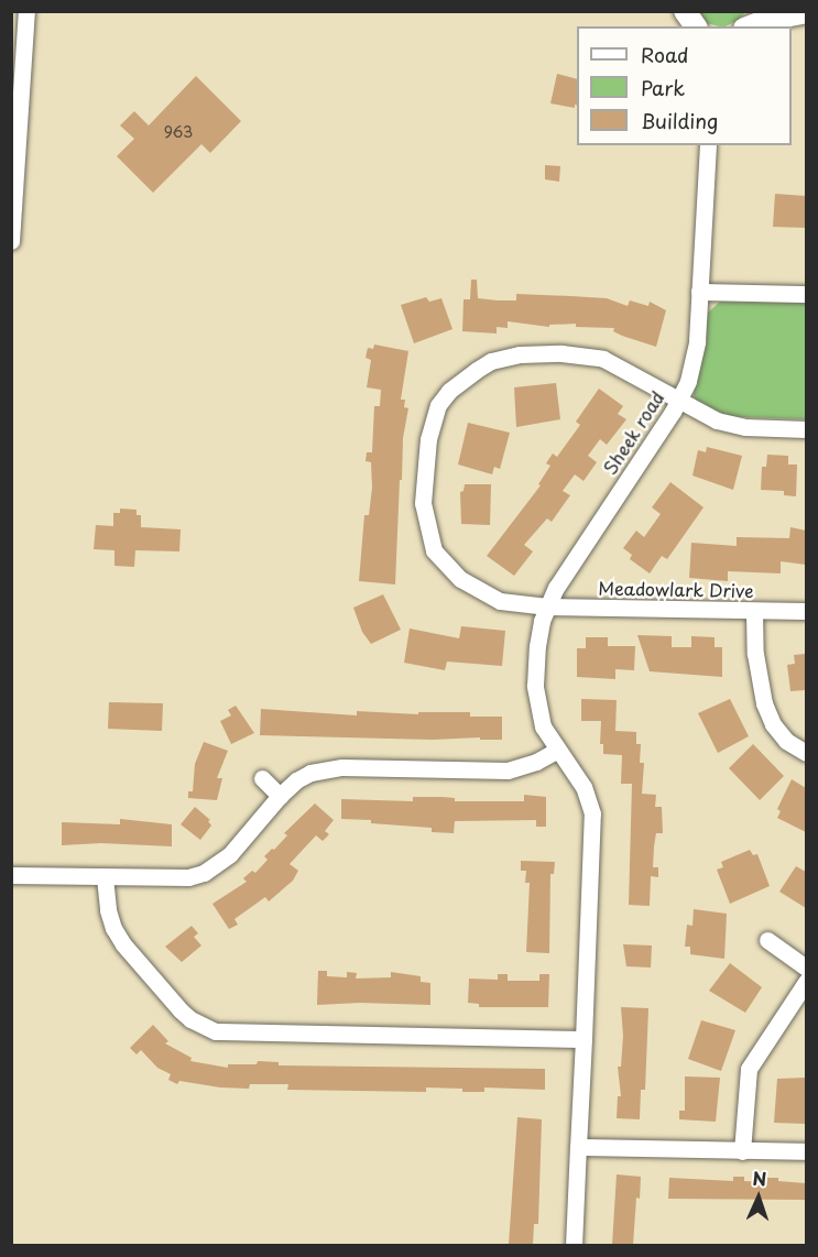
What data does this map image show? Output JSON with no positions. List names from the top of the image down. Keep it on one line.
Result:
{"streets":{"street":["Sheek road","Meadowlark Drive"]},"crossings":[["Sheek road","Meadowlark Drive"]],"house_numbers":["963"],"legend":["Road","Park","Building"],"north":"top"}
